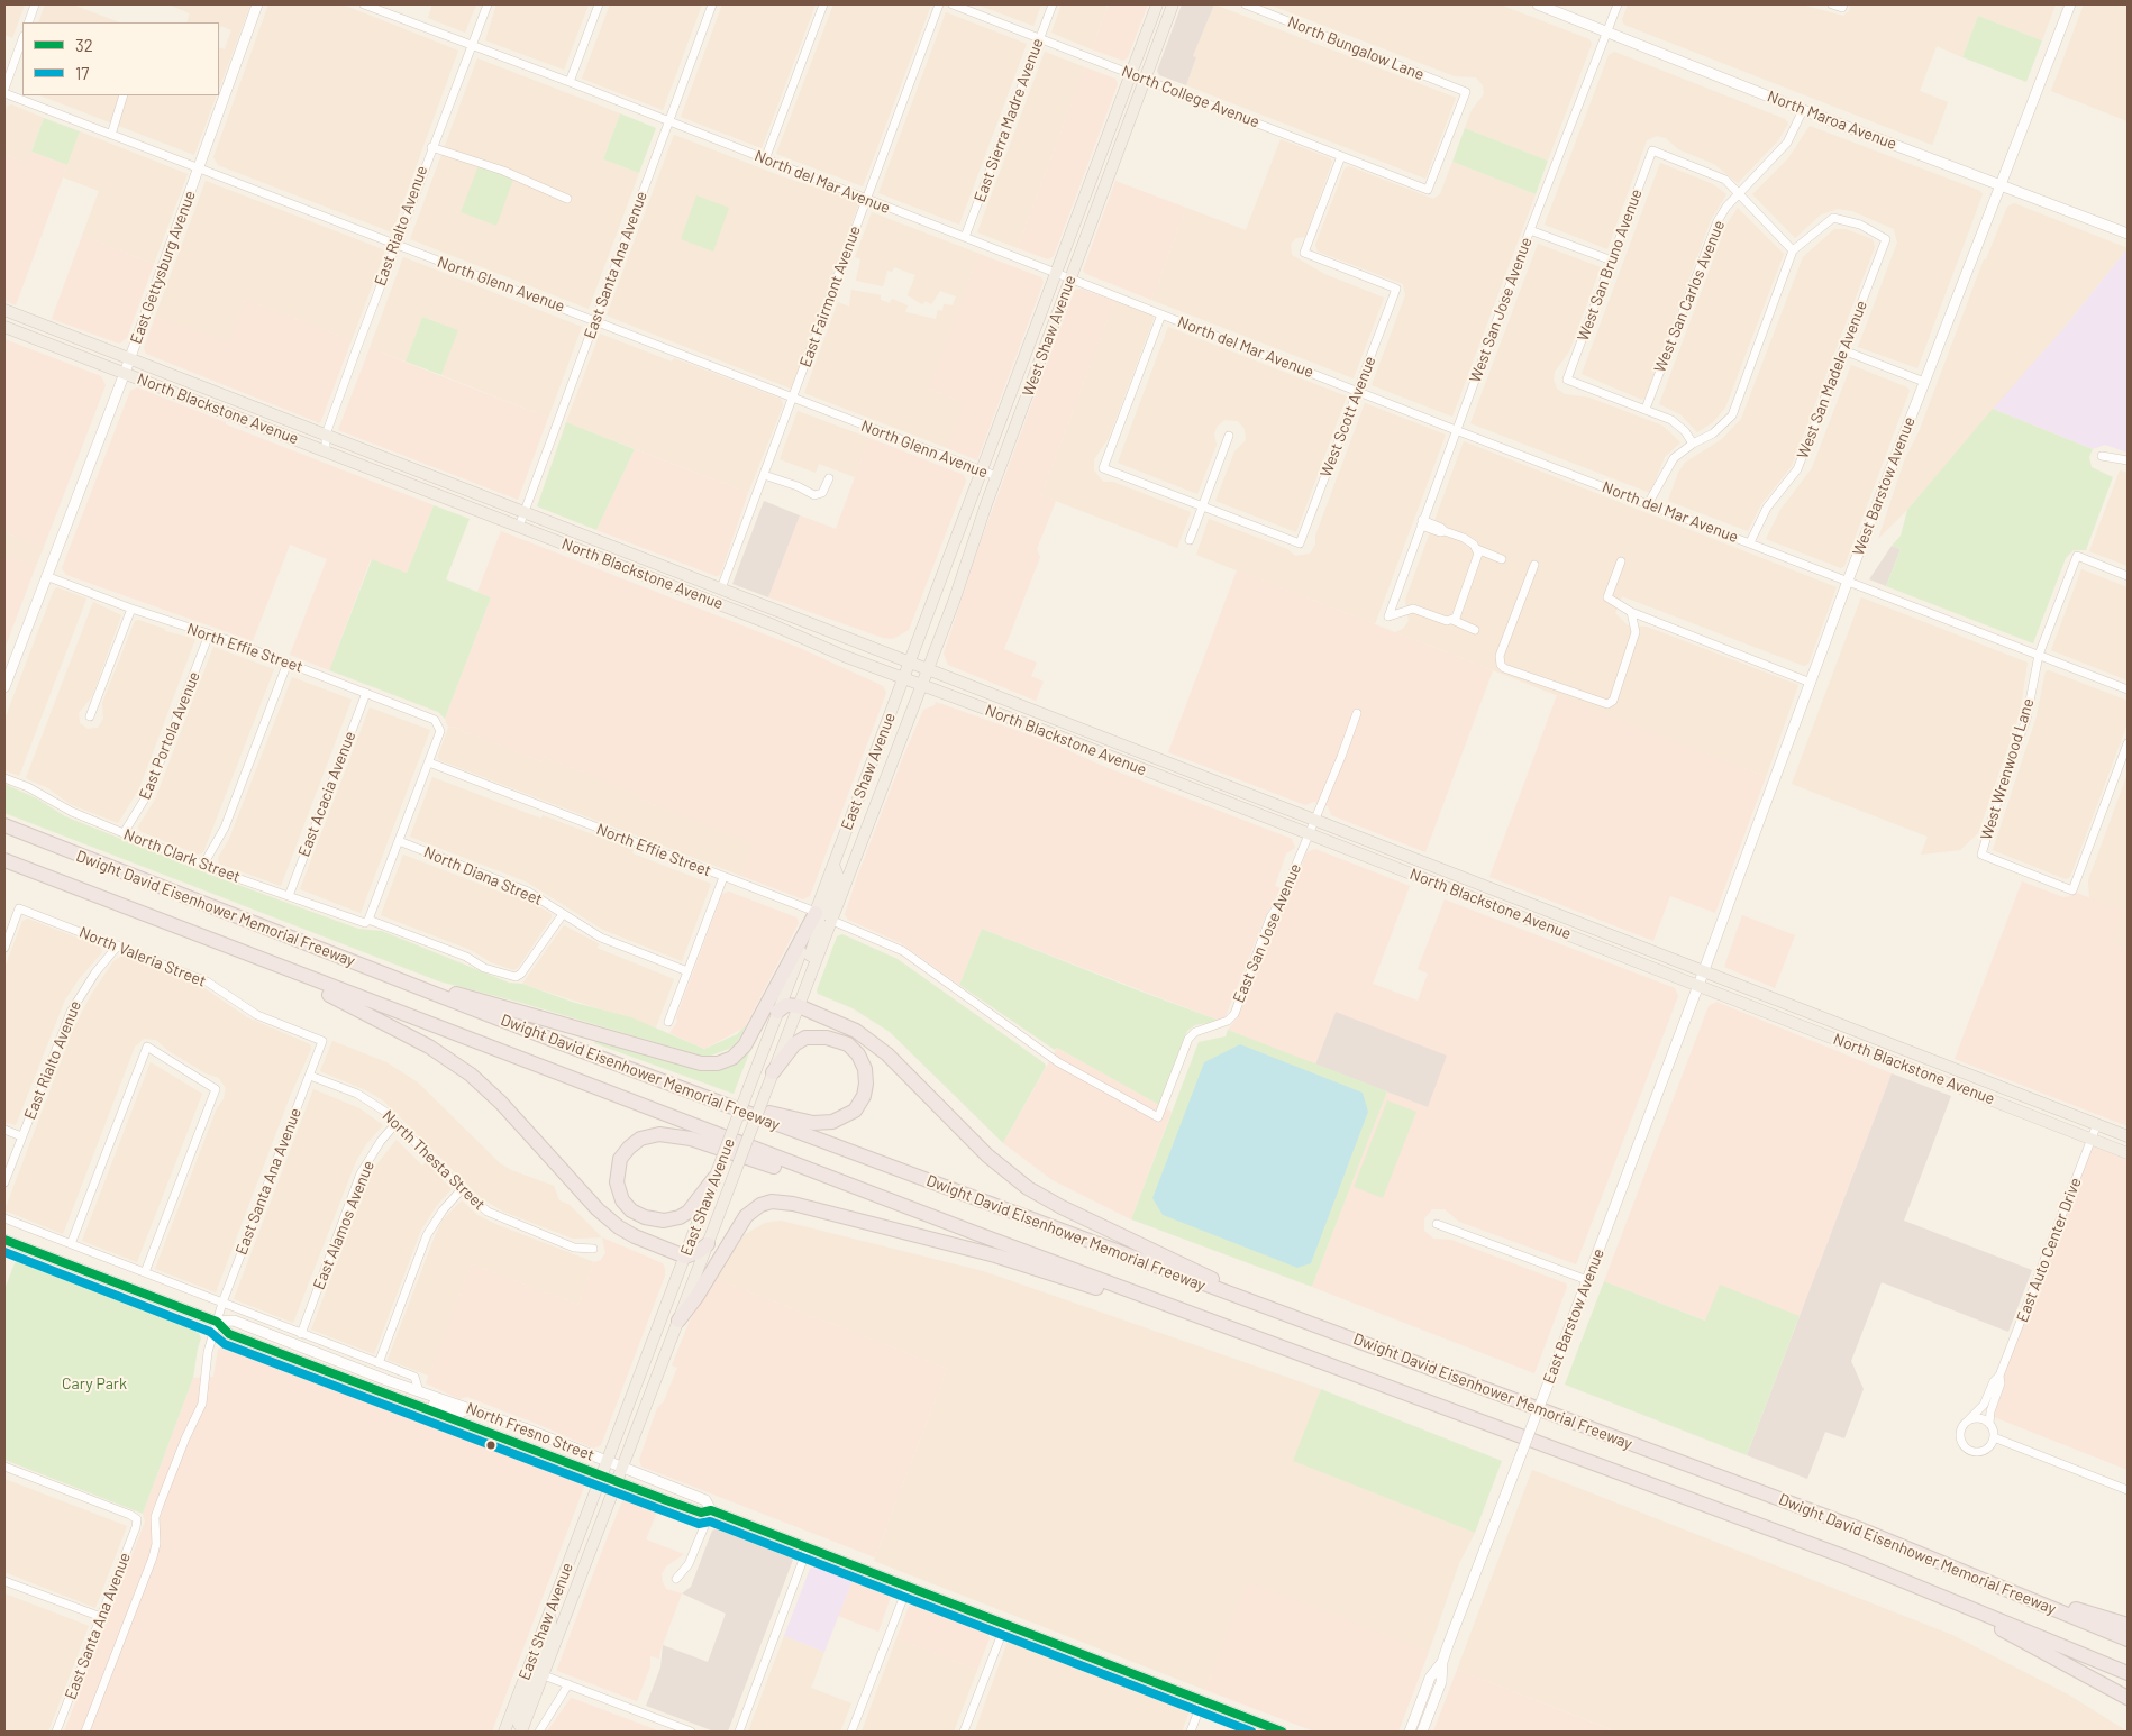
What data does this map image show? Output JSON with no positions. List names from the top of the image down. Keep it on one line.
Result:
{"streets":{"highway":["Dwight David Eisenhower Memorial Freeway"],"main road":["North Maroa Avenue","East Gettysburg Avenue","West Shaw Avenue","North Blackstone Avenue","West Barstow Avenue","East Shaw Avenue","East Barstow Avenue","North Fresno Street"],"street":["North Bungalow Lane","North College Avenue","East Sierra Madre Avenue","North del Mar Avenue","East Rialto Avenue","East Santa Ana Avenue","West San Bruno Avenue","North Glenn Avenue","East Fairmont Avenue","West San Carlos Avenue","West San Jose Avenue","West San Madele Avenue","West Scott Avenue","North Effie Street","East Portola Avenue","West Wrenwood Lane","East Acacia Avenue","North Clark Street","North Diana Street","East San Jose Avenue","North Valeria Street","North Thesta Street","East Alamos Avenue","East Auto Center Drive"]},"crossings":[["North Bungalow Lane","North College Avenue"],["North College Avenue","East Sierra Madre Avenue"],["North College Avenue","West Shaw Avenue"],["North College Avenue","West Scott Avenue"],["East Sierra Madre Avenue","North del Mar Avenue"],["North Maroa Avenue","West San Carlos Avenue"],["North Maroa Avenue","West San Jose Avenue"],["North Maroa Avenue","West Barstow Avenue"],["North del Mar Avenue","East Rialto Avenue"],["North del Mar Avenue","East Santa Ana Avenue"],["North del Mar Avenue","East Fairmont Avenue"],["North del Mar Avenue","West San Jose Avenue"],["North del Mar Avenue","West Shaw Avenue"],["North del Mar Avenue","West San Madele Avenue"],["North del Mar Avenue","West Scott Avenue"],["North del Mar Avenue","West Barstow Avenue"],["North del Mar Avenue","West Wrenwood Lane"],["East Rialto Avenue","North Glenn Avenue"],["East Rialto Avenue","North Blackstone Avenue"],["East Rialto Avenue","North Valeria Street"],["East Santa Ana Avenue","North Glenn Avenue"],["East Santa Ana Avenue","North Blackstone Avenue"],["East Santa Ana Avenue","North Valeria Street"],["East Santa Ana Avenue","North Thesta Street"],["East Santa Ana Avenue","North Fresno Street"],["West San Bruno Avenue","West San Carlos Avenue"],["East Gettysburg Avenue","North Glenn Avenue"],["East Gettysburg Avenue","North Blackstone Avenue"],["East Gettysburg Avenue","North Effie Street"],["North Glenn Avenue","East Fairmont Avenue"],["North Glenn Avenue","West Shaw Avenue"],["East Fairmont Avenue","North Blackstone Avenue"],["West Shaw Avenue","North Blackstone Avenue"],["West Shaw Avenue","East Shaw Avenue"],["North Blackstone Avenue","West Barstow Avenue"],["North Blackstone Avenue","East Shaw Avenue"],["North Blackstone Avenue","East San Jose Avenue"],["North Blackstone Avenue","East Auto Center Drive"],["North Blackstone Avenue","East Barstow Avenue"],["West Barstow Avenue","East Barstow Avenue"],["North Effie Street","East Portola Avenue"],["North Effie Street","East Shaw Avenue"],["North Effie Street","East Acacia Avenue"],["East Portola Avenue","North Clark Street"],["East Shaw Avenue","East San Jose Avenue"],["East Shaw Avenue","North Fresno Street"],["East Acacia Avenue","North Clark Street"],["North Clark Street","North Diana Street"],["North Thesta Street","East Alamos Avenue"]],"parks":["Cary Park"],"lines":["transit line 32","transit line 17"],"legend":["32","17"]}
